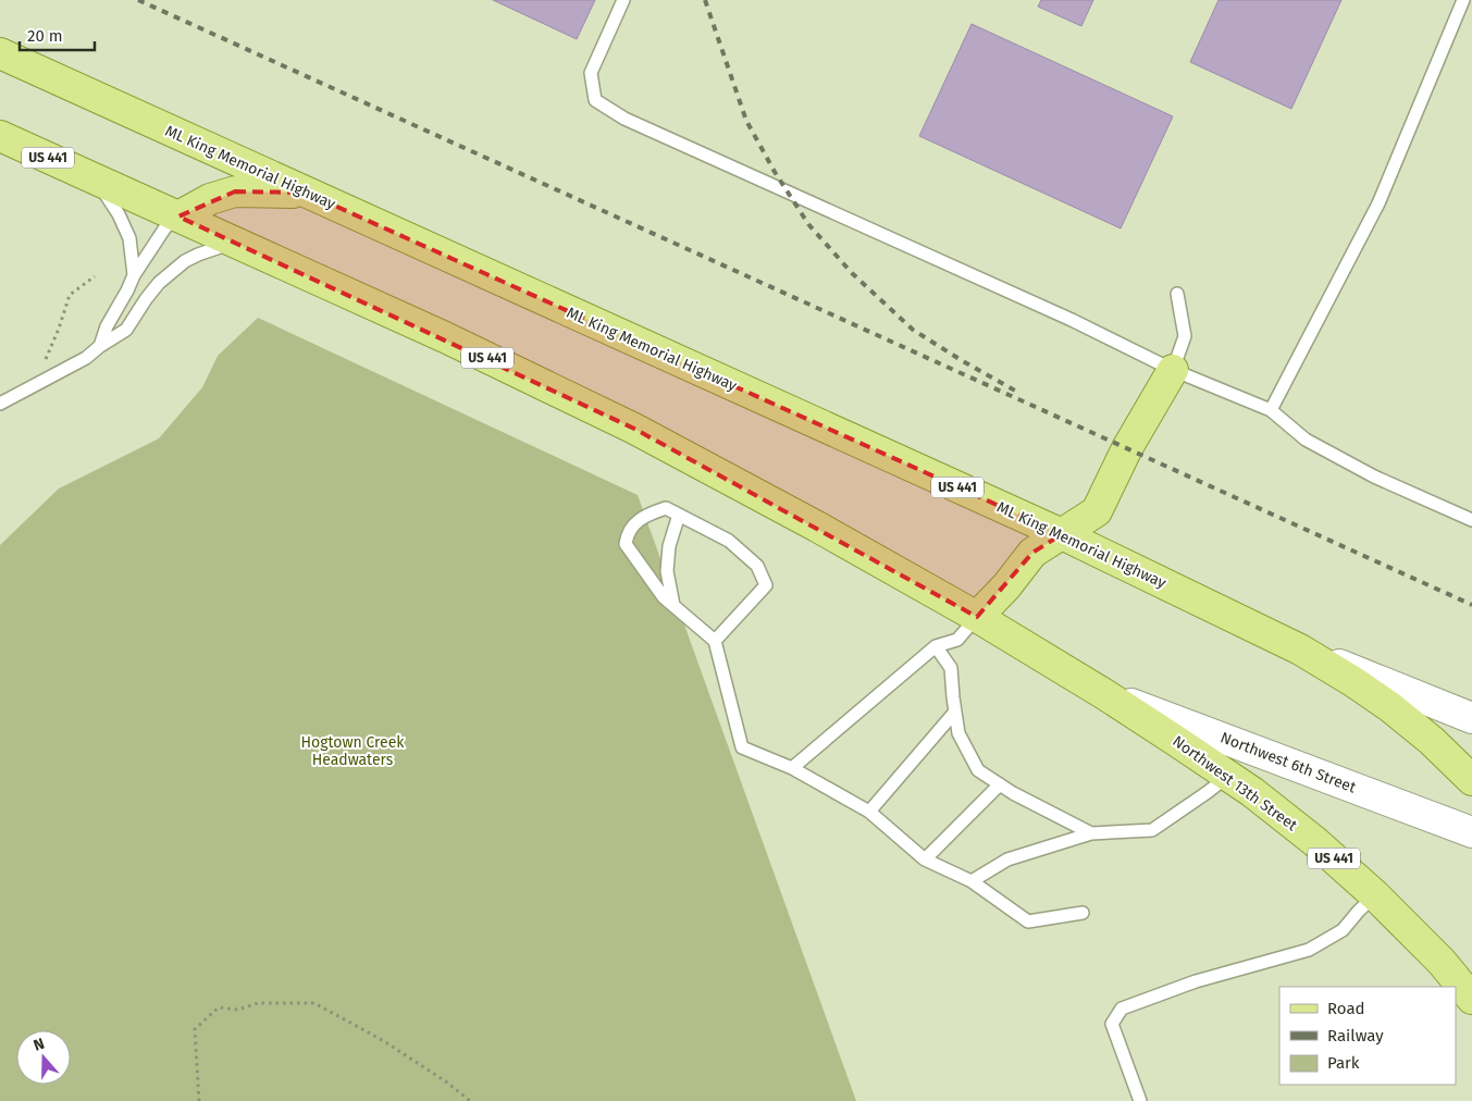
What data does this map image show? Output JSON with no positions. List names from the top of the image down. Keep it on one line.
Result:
{"streets":{"main road":["US 441","ML King Memorial Highway","Northwest 6th Street","Northwest 13th Street"]},"crossings":[["US 441","ML King Memorial Highway"],["US 441","Northwest 6th Street"],["US 441","Northwest 13th Street"],["Northwest 6th Street","Northwest 13th Street"]],"parks":["Hogtown Creek Headwaters"],"legend":["Road","Railway","Park"],"scale_bar":"20 m","north":"top"}
